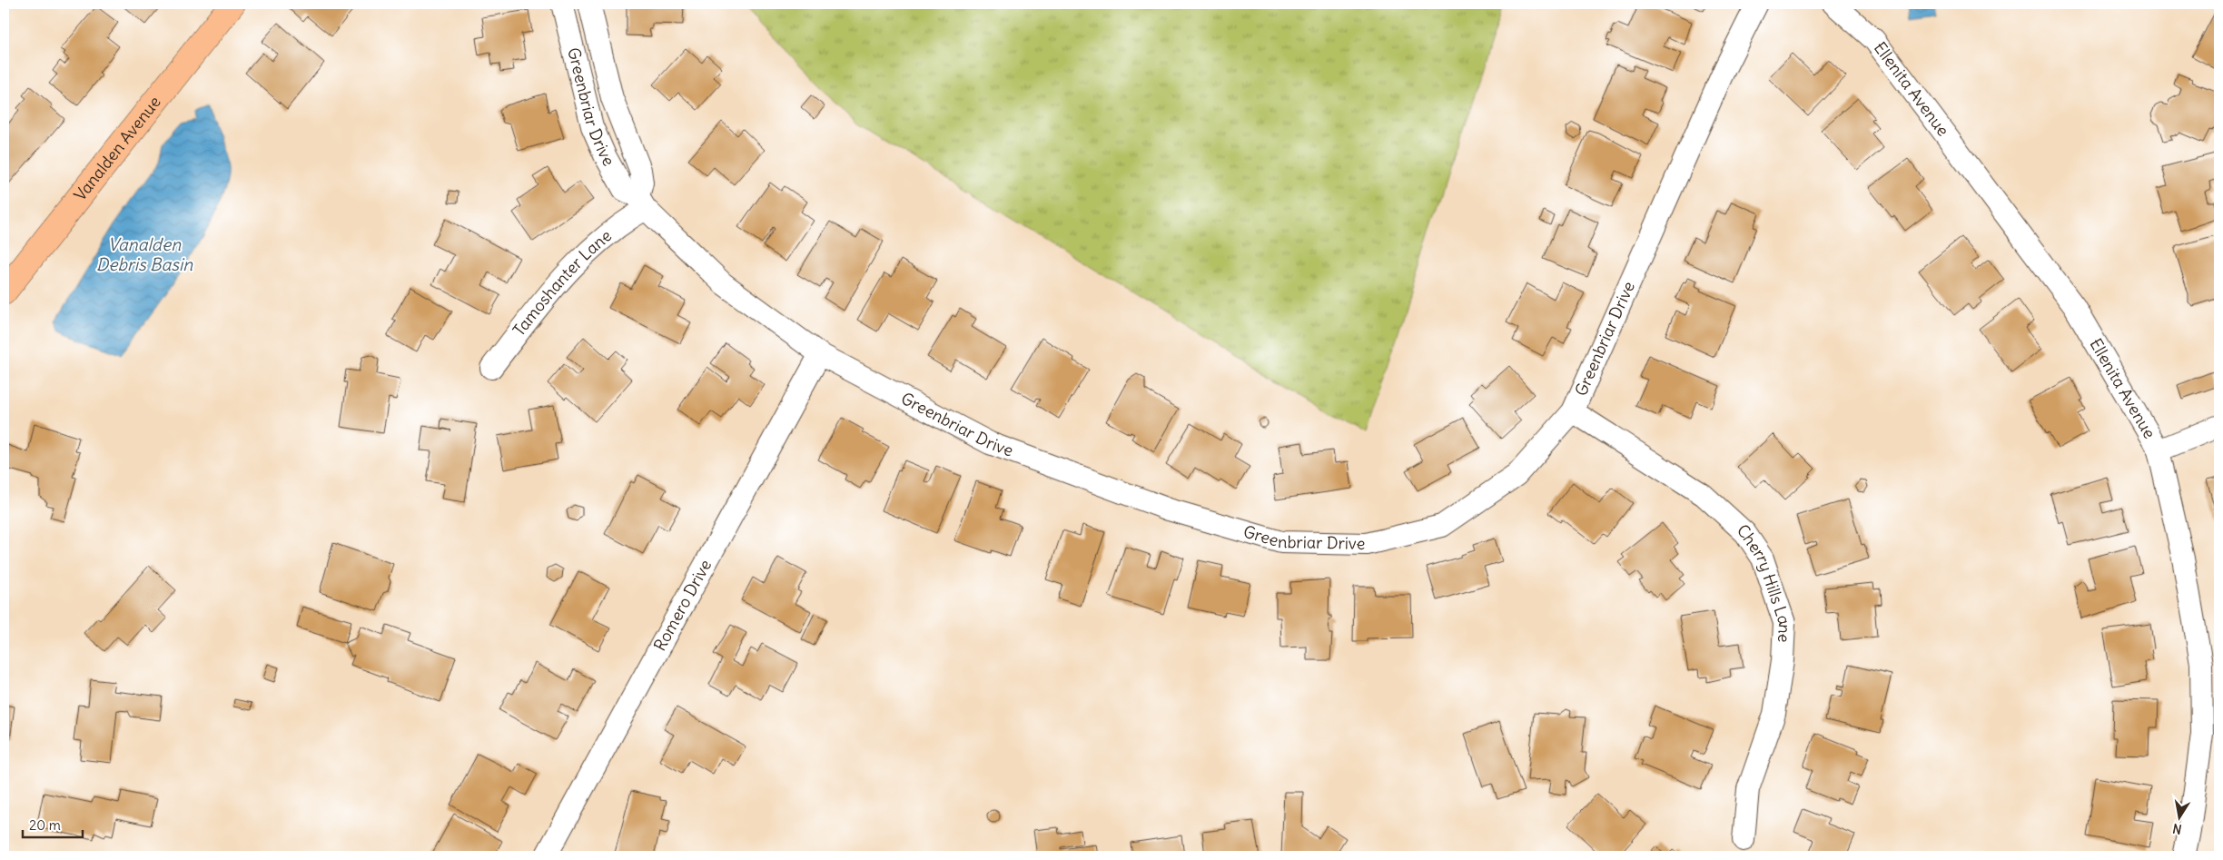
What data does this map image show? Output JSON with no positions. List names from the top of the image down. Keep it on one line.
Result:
{"streets":{"main road":["Vanalden Avenue"],"street":["Ellenita Avenue","Greenbriar Drive","Tamoshanter Lane","Cherry Hills Lane","Romero Drive"]},"crossings":[["Greenbriar Drive","Tamoshanter Lane"],["Greenbriar Drive","Cherry Hills Lane"],["Greenbriar Drive","Romero Drive"]],"water":["Vanalden Debris Basin"],"scale_bar":"20 m","north":"bottom"}
